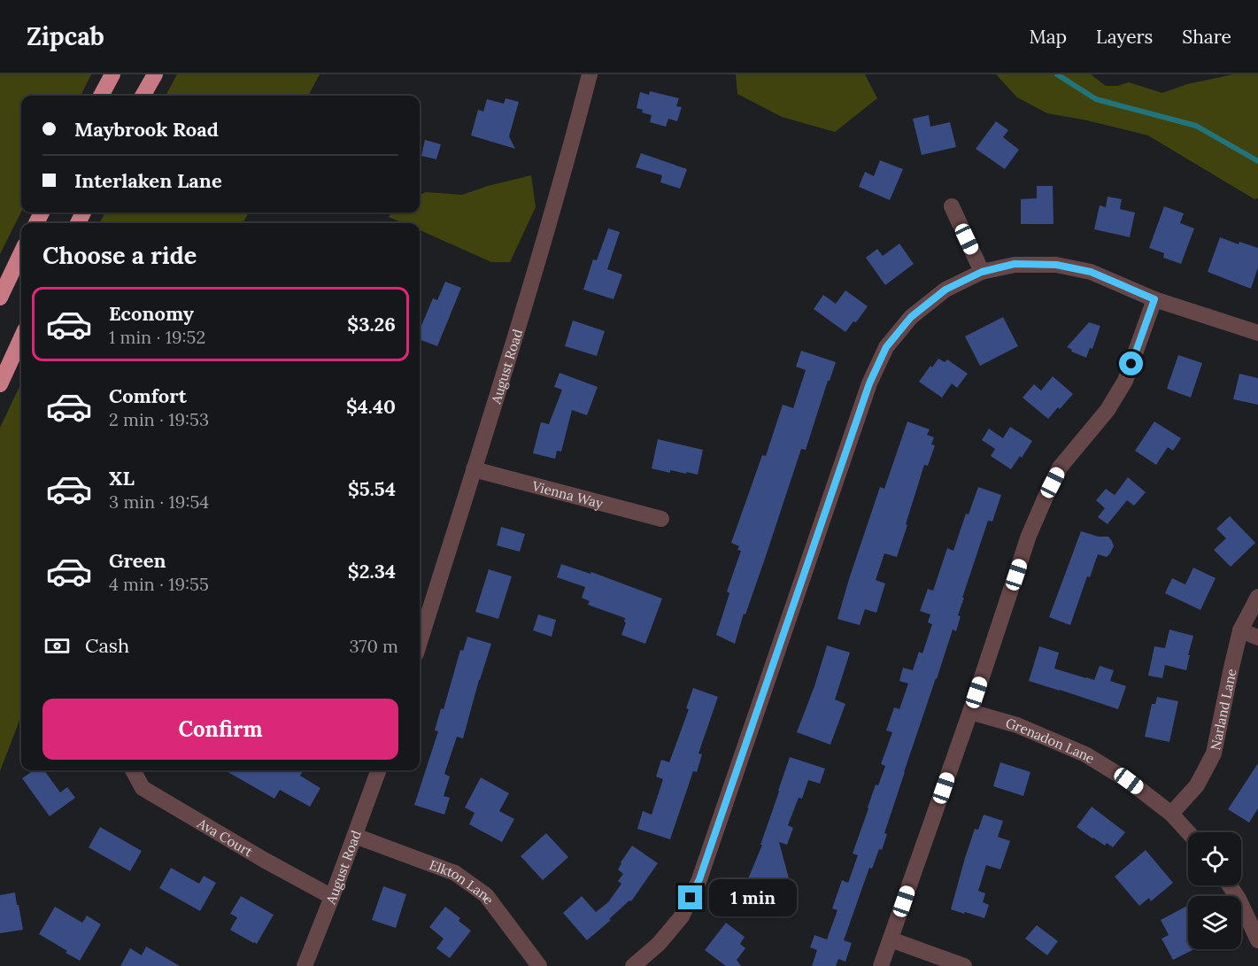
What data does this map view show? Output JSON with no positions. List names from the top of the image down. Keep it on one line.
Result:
{"streets":{"street":["August Road","Vienna Way","Narland Lane","Grenadon Lane","Ava Court","Elkton Lane"]},"crossings":[["August Road","Vienna Way"],["August Road","Ava Court"],["August Road","Elkton Lane"],["Narland Lane","Grenadon Lane"]],"page":{"header":"Zipcab","nav":["Map","Layers","Share"],"banner":["Maybrook Road","Interlaken Lane"],"heading":"Choose a ride","list":[{"name":"Economy","note":"1 min · 19:52","value":"$3.26"},{"name":"Comfort","note":"2 min · 19:53","value":"$4.40"},{"name":"XL","note":"3 min · 19:54","value":"$5.54"},{"name":"Green","note":"4 min · 19:55","value":"$2.34"}],"pay":["Cash","370 m"],"buttons":"Confirm","bubble":"1 min"}}
